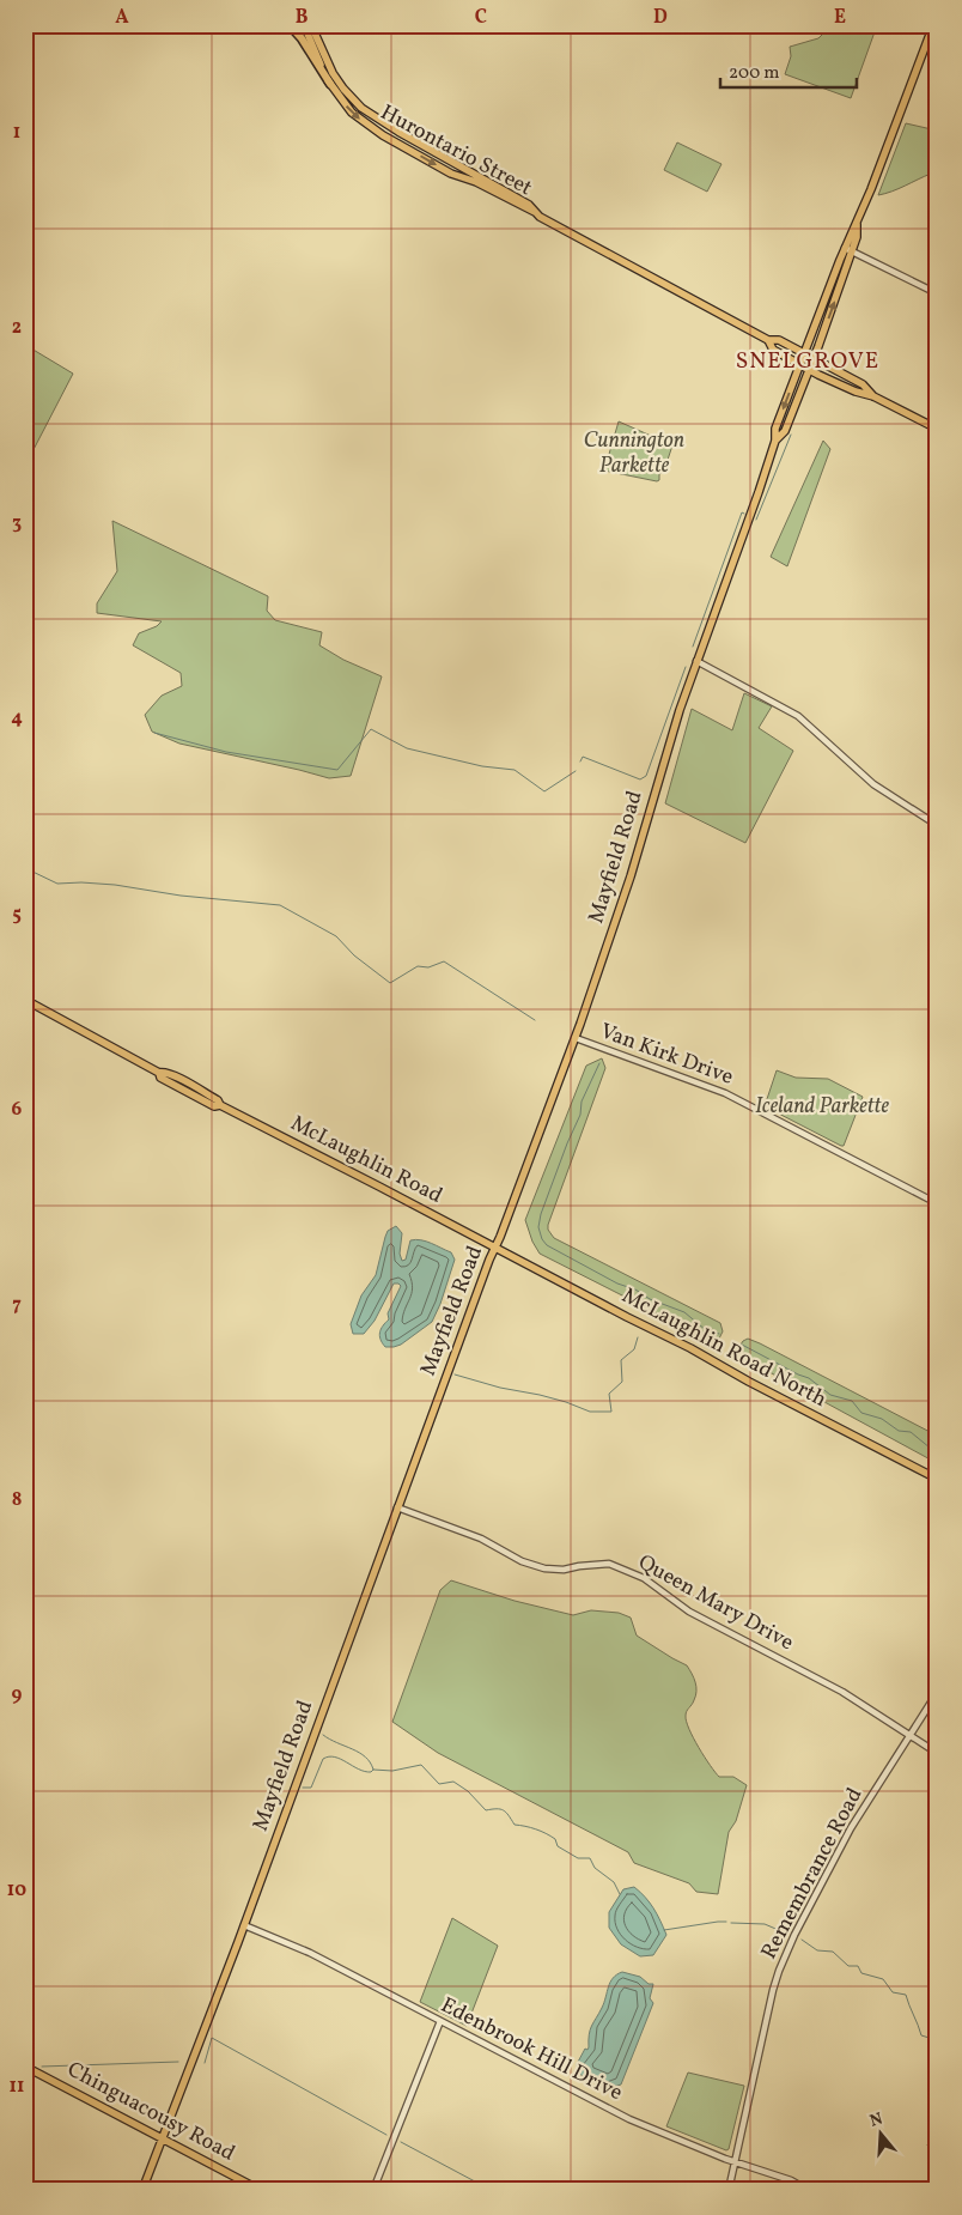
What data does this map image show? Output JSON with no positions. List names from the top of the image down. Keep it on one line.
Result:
{"streets":{"main road":["Hurontario Street","Mayfield Road","McLaughlin Road","McLaughlin Road North","Chinguacousy Road"],"street":["Van Kirk Drive","Queen Mary Drive","Remembrance Road","Edenbrook Hill Drive"]},"crossings":[["Hurontario Street","Mayfield Road"],["Mayfield Road","Van Kirk Drive"],["Mayfield Road","McLaughlin Road"],["Mayfield Road","McLaughlin Road North"],["Mayfield Road","Queen Mary Drive"],["Mayfield Road","Edenbrook Hill Drive"],["Mayfield Road","Chinguacousy Road"],["McLaughlin Road","McLaughlin Road North"],["Queen Mary Drive","Remembrance Road"],["Remembrance Road","Edenbrook Hill Drive"]],"districts":["SNELGROVE"],"parks":["Cunnington Parkette","Iceland Parkette"],"scale_bar":"200 m","north":"top","grid":{"columns":["A","B","C","D","E"],"rows":["1","2","3","4","5","6","7","8","9","10","11"]}}
